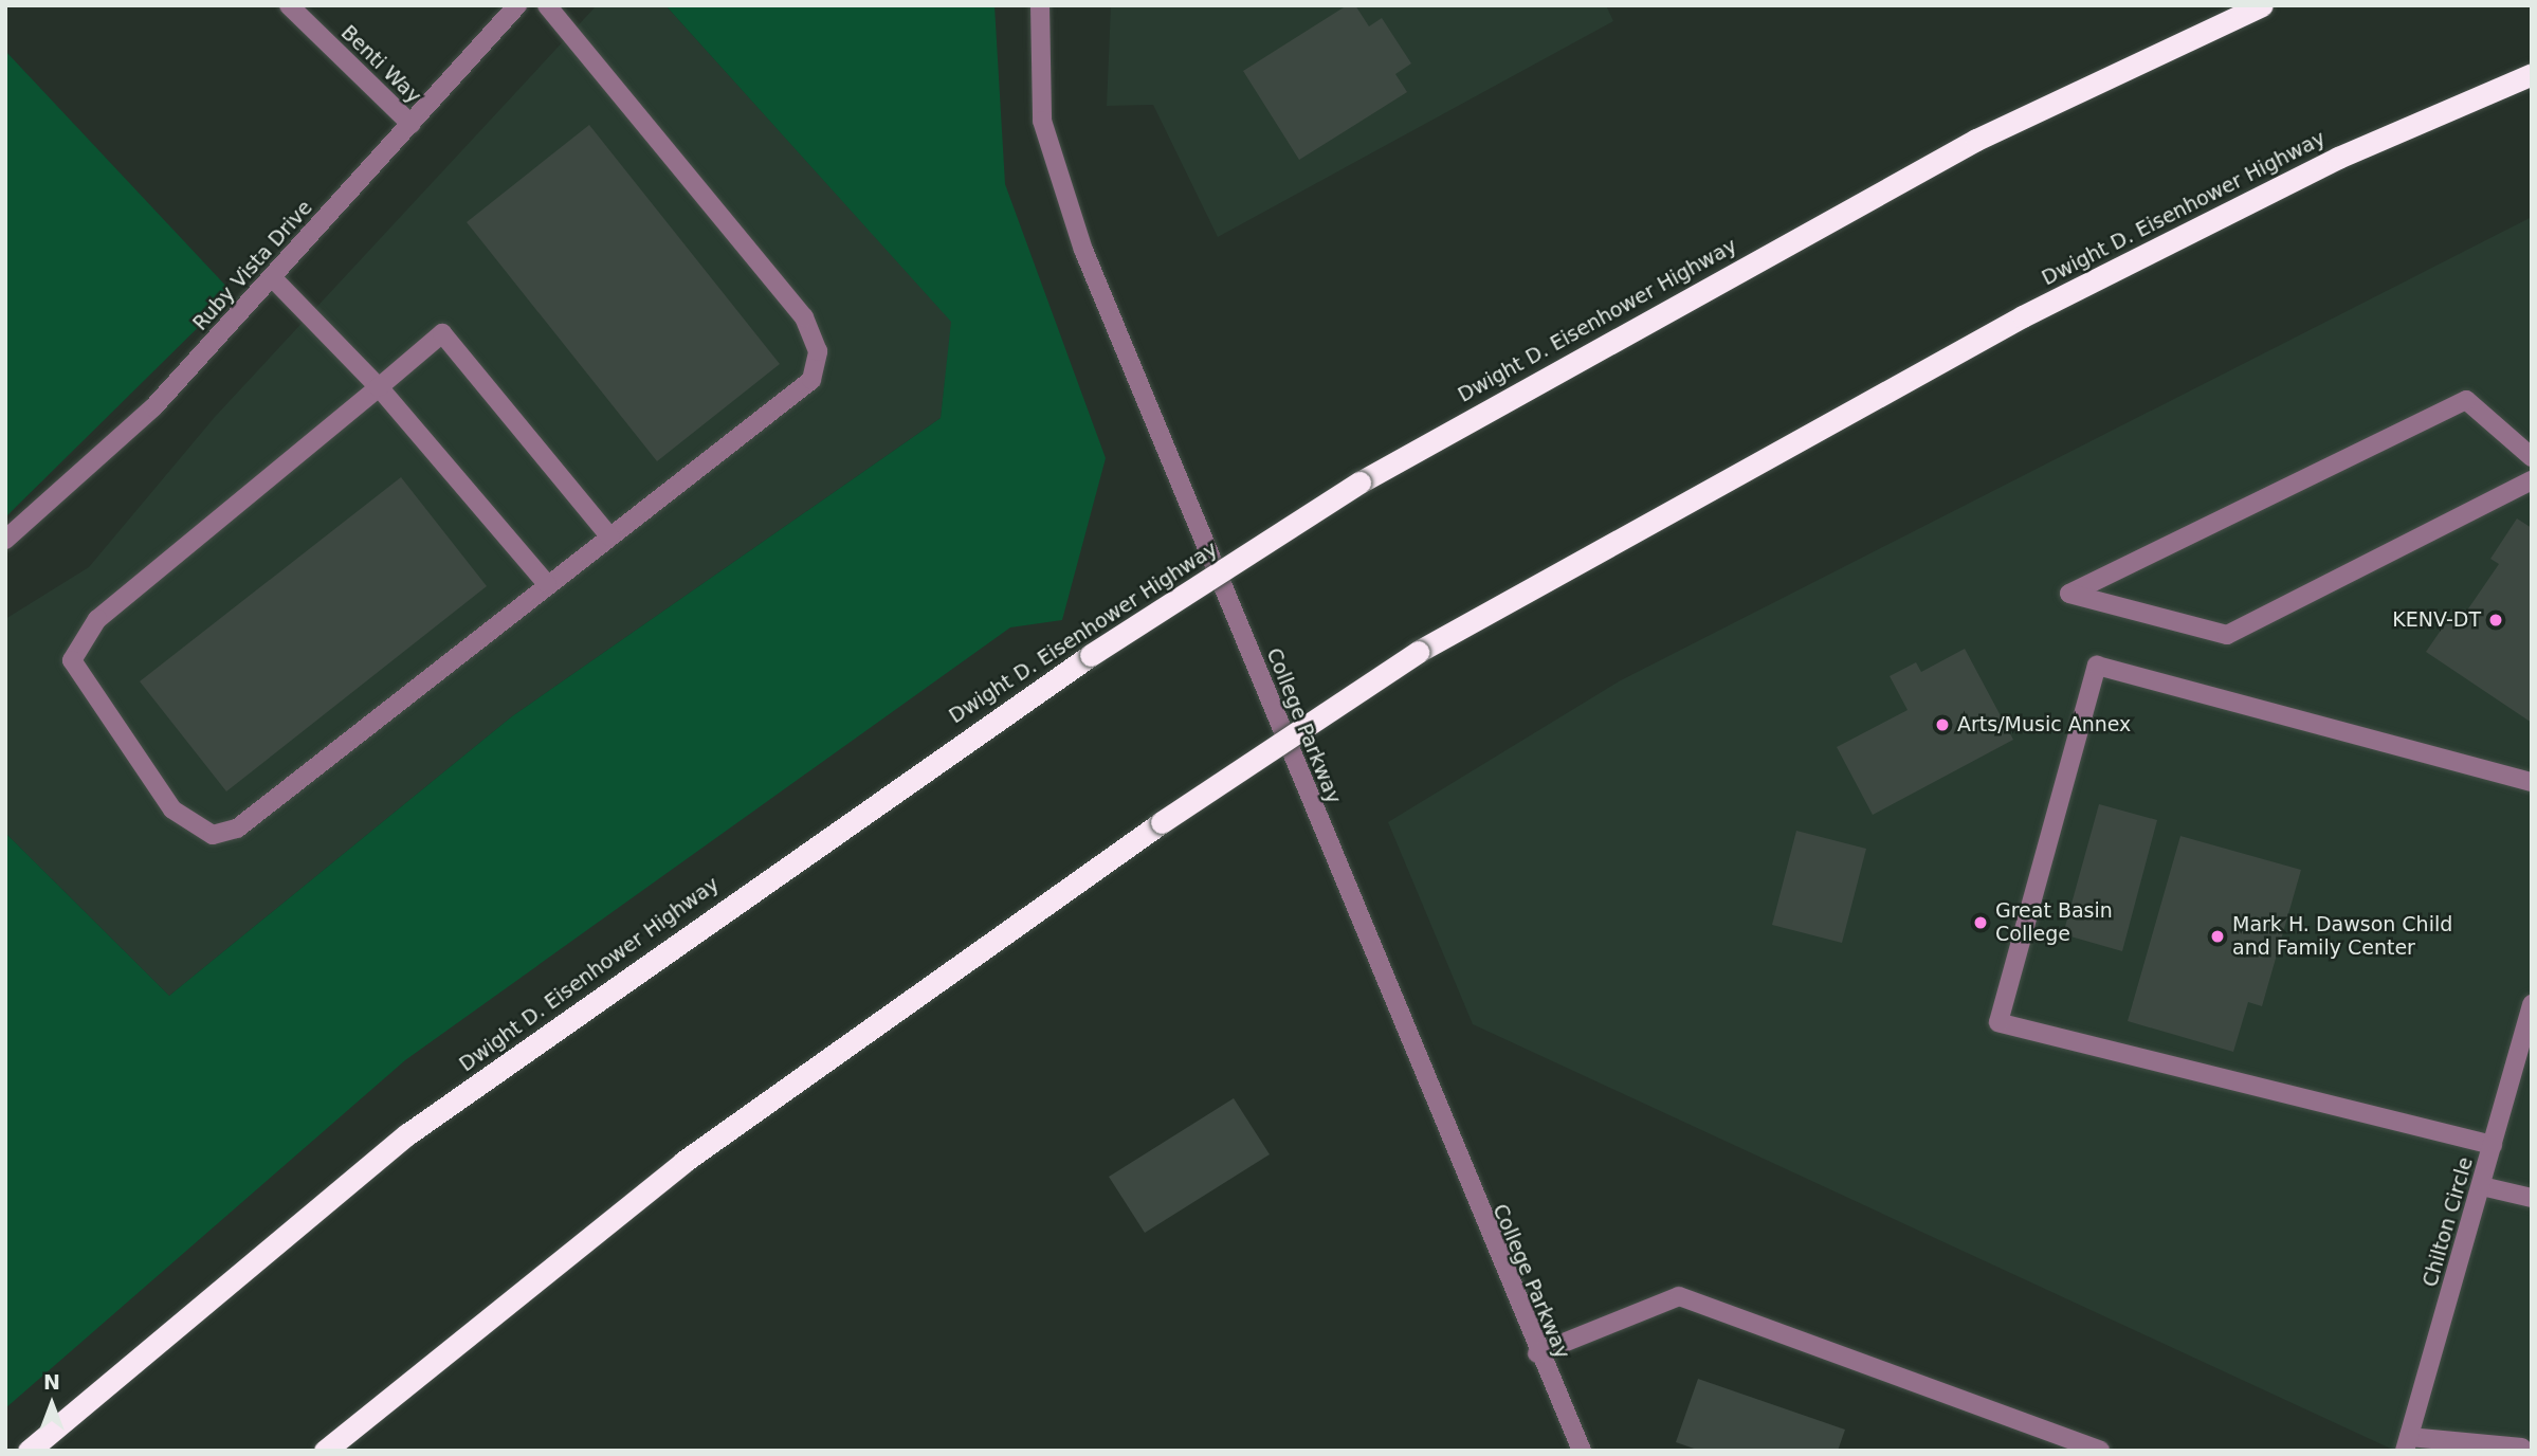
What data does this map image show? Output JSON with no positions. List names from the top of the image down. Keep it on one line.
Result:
{"streets":{"highway":["Dwight D. Eisenhower Highway"],"street":["Benti Way","Ruby Vista Drive","College Parkway","Chilton Circle"]},"crossings":[["Benti Way","Ruby Vista Drive"]],"places":["KENV-DT","Arts/Music Annex","Great Basin College","Mark H. Dawson Child and Family Center"],"north":"top"}
